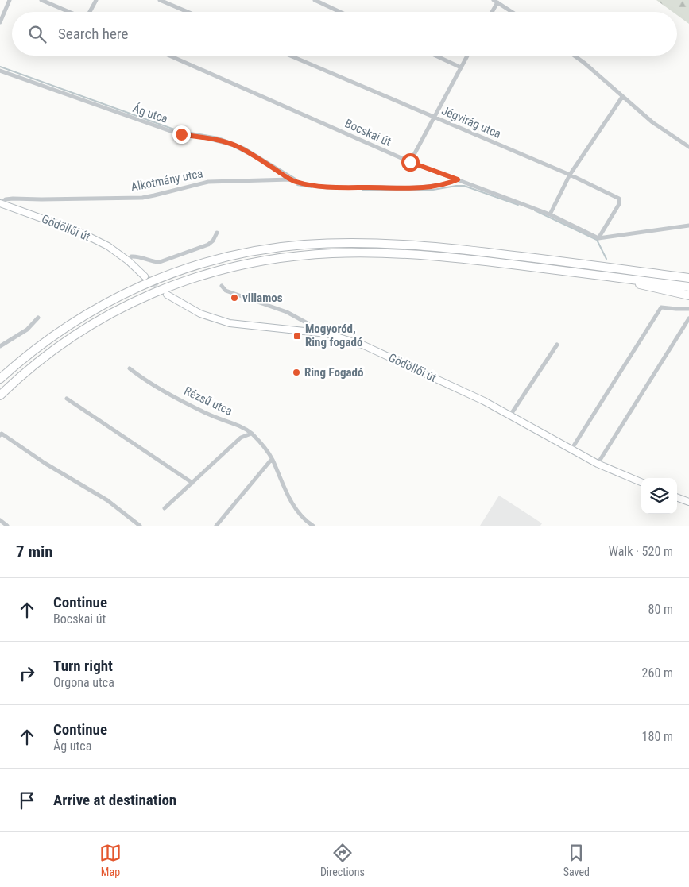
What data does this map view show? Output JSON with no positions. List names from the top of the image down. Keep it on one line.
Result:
{"streets":{"main road":["Gödöllői út"],"street":["Ág utca","Jégvirág utca","Bocskai út","Alkotmány utca","Rézsű utca"]},"crossings":[["Ág utca","Alkotmány utca"],["Jégvirág utca","Bocskai út"],["Alkotmány utca","Gödöllői út"]],"places":{"other":["villamos","Ring Fogadó"],"transit":["Mogyoród, Ring fogadó"]},"page":{"search":"Search here","heading":["7 min","Walk · 520 m"],"list":[["Continue","Bocskai út","80 m"],["Turn right","Orgona utca","260 m"],["Continue","Ág utca","180 m"],"Arrive at destination"],"nav":["Map","Directions","Saved"]}}
